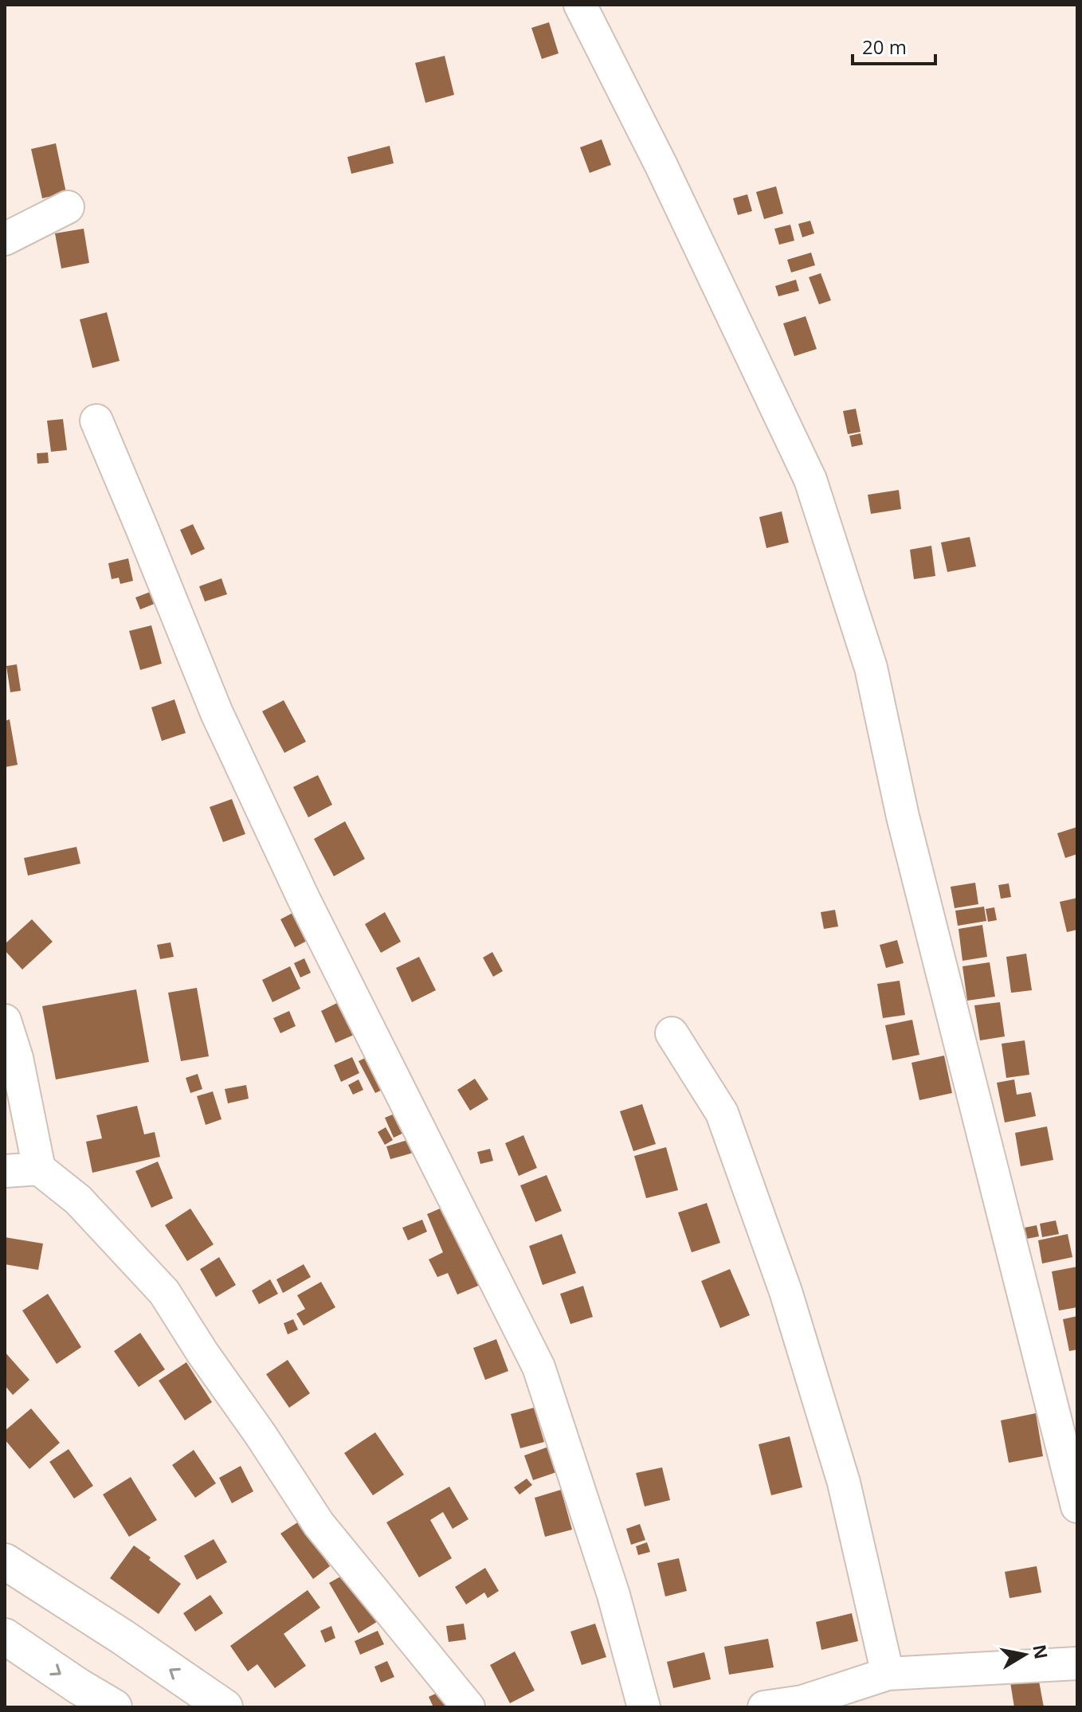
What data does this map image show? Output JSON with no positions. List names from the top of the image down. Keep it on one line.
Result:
{"scale_bar":"20 m","north":"right"}
